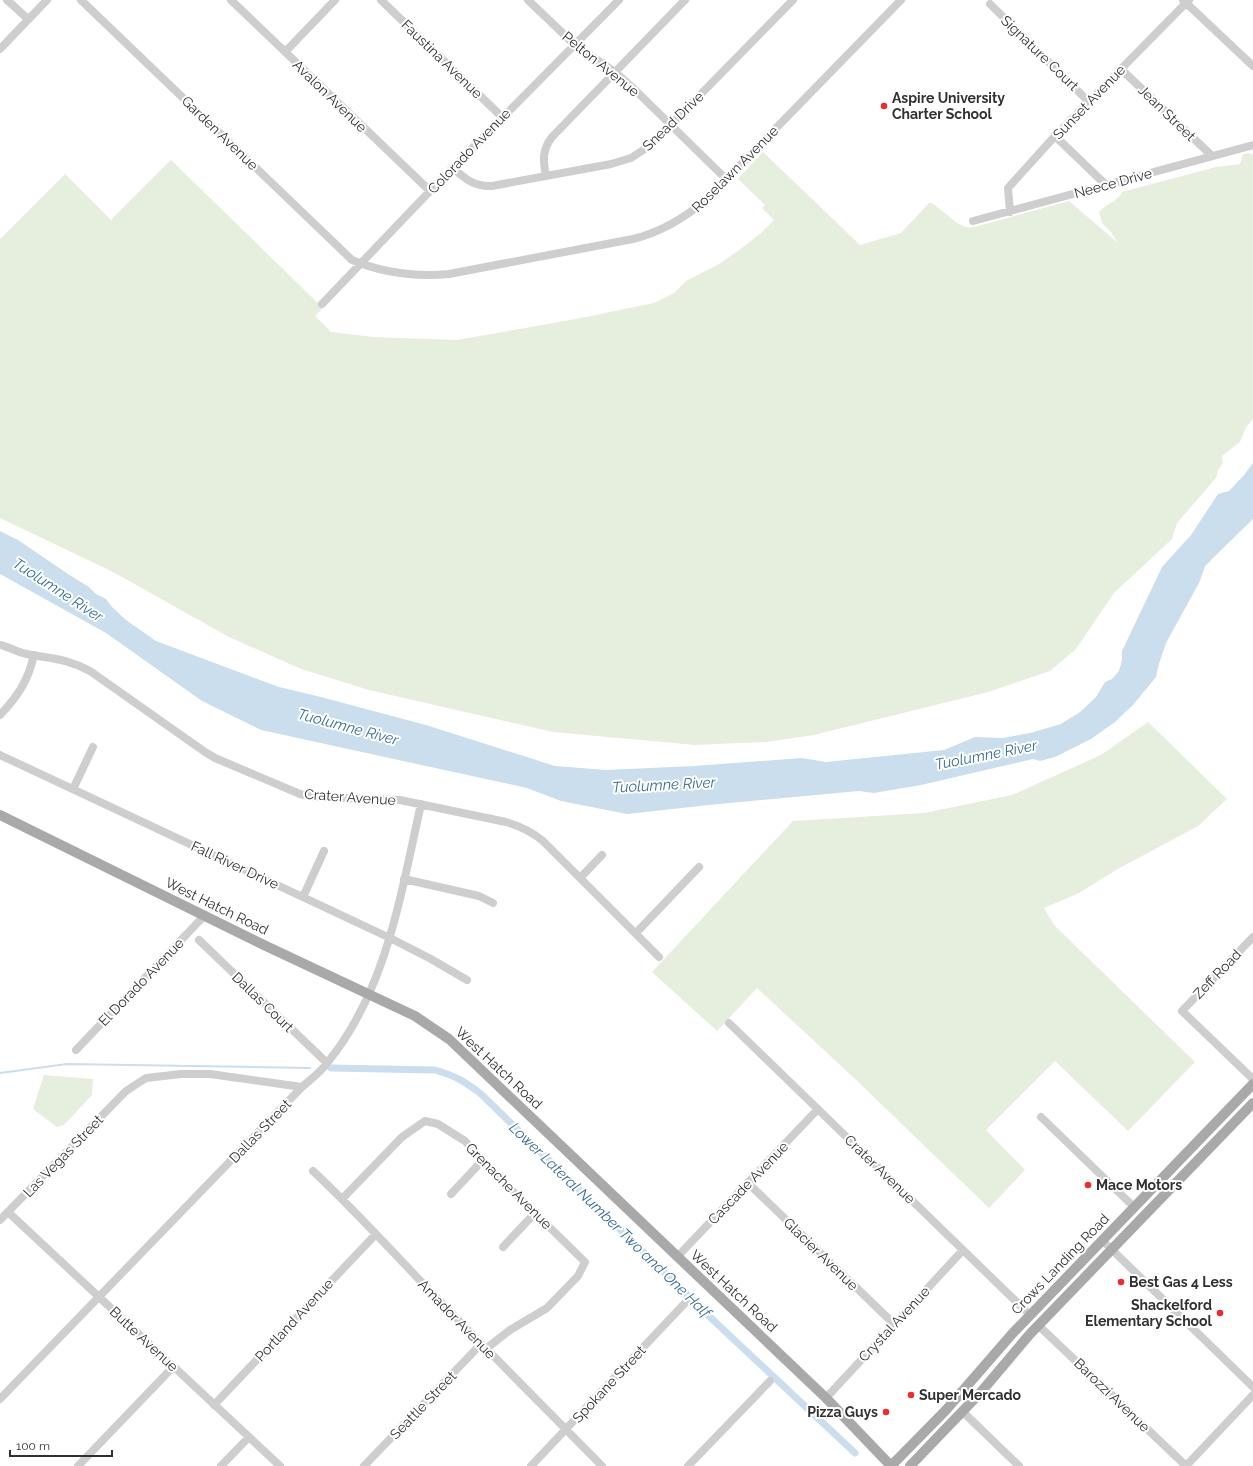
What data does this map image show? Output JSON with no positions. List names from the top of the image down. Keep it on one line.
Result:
{"streets":{"main road":["West Hatch Road","Crows Landing Road"],"street":["Signature Court","Faustina Avenue","Pelton Avenue","Avalon Avenue","Sunset Avenue","Jean Street","Snead Drive","Garden Avenue","Colorado Avenue","Roselawn Avenue","Neece Drive","Crater Avenue","Fall River Drive","Zeff Road","El Dorado Avenue","Dallas Court","Dallas Street","Las Vegas Street","Cascade Avenue","Grenache Avenue","Glacier Avenue","Amador Avenue","Portland Avenue","Crystal Avenue","Butte Avenue","Spokane Street","Barozzi Avenue","Seattle Street"]},"crossings":[["Signature Court","Sunset Avenue"],["Faustina Avenue","Colorado Avenue"],["Pelton Avenue","Snead Drive"],["Pelton Avenue","Colorado Avenue"],["Pelton Avenue","Roselawn Avenue"],["Avalon Avenue","Colorado Avenue"],["Sunset Avenue","Jean Street"],["Sunset Avenue","Neece Drive"],["Jean Street","Neece Drive"],["Snead Drive","Colorado Avenue"],["Garden Avenue","Colorado Avenue"],["Garden Avenue","Roselawn Avenue"],["Colorado Avenue","Roselawn Avenue"],["Crater Avenue","Dallas Street"],["Crater Avenue","Cascade Avenue"],["Crater Avenue","Crows Landing Road"],["Crater Avenue","Crystal Avenue"],["Fall River Drive","Dallas Street"],["West Hatch Road","El Dorado Avenue"],["West Hatch Road","Dallas Street"],["West Hatch Road","Cascade Avenue"],["West Hatch Road","Crows Landing Road"],["West Hatch Road","Crystal Avenue"],["Dallas Court","Dallas Street"],["Dallas Street","Las Vegas Street"],["Dallas Street","Butte Avenue"],["Las Vegas Street","Butte Avenue"],["Cascade Avenue","Glacier Avenue"],["Grenache Avenue","Amador Avenue"],["Grenache Avenue","Seattle Street"],["Glacier Avenue","Crystal Avenue"],["Crows Landing Road","Barozzi Avenue"],["Amador Avenue","Portland Avenue"],["Amador Avenue","Spokane Street"],["Amador Avenue","Seattle Street"],["Portland Avenue","Butte Avenue"]],"water":["Tuolumne River","Lower Lateral Number Two and One Half"],"places":["Aspire University Charter School","Mace Motors","Best Gas 4 Less","Shackelford Elementary School","Super Mercado","Pizza Guys"],"scale_bar":"100 m"}
